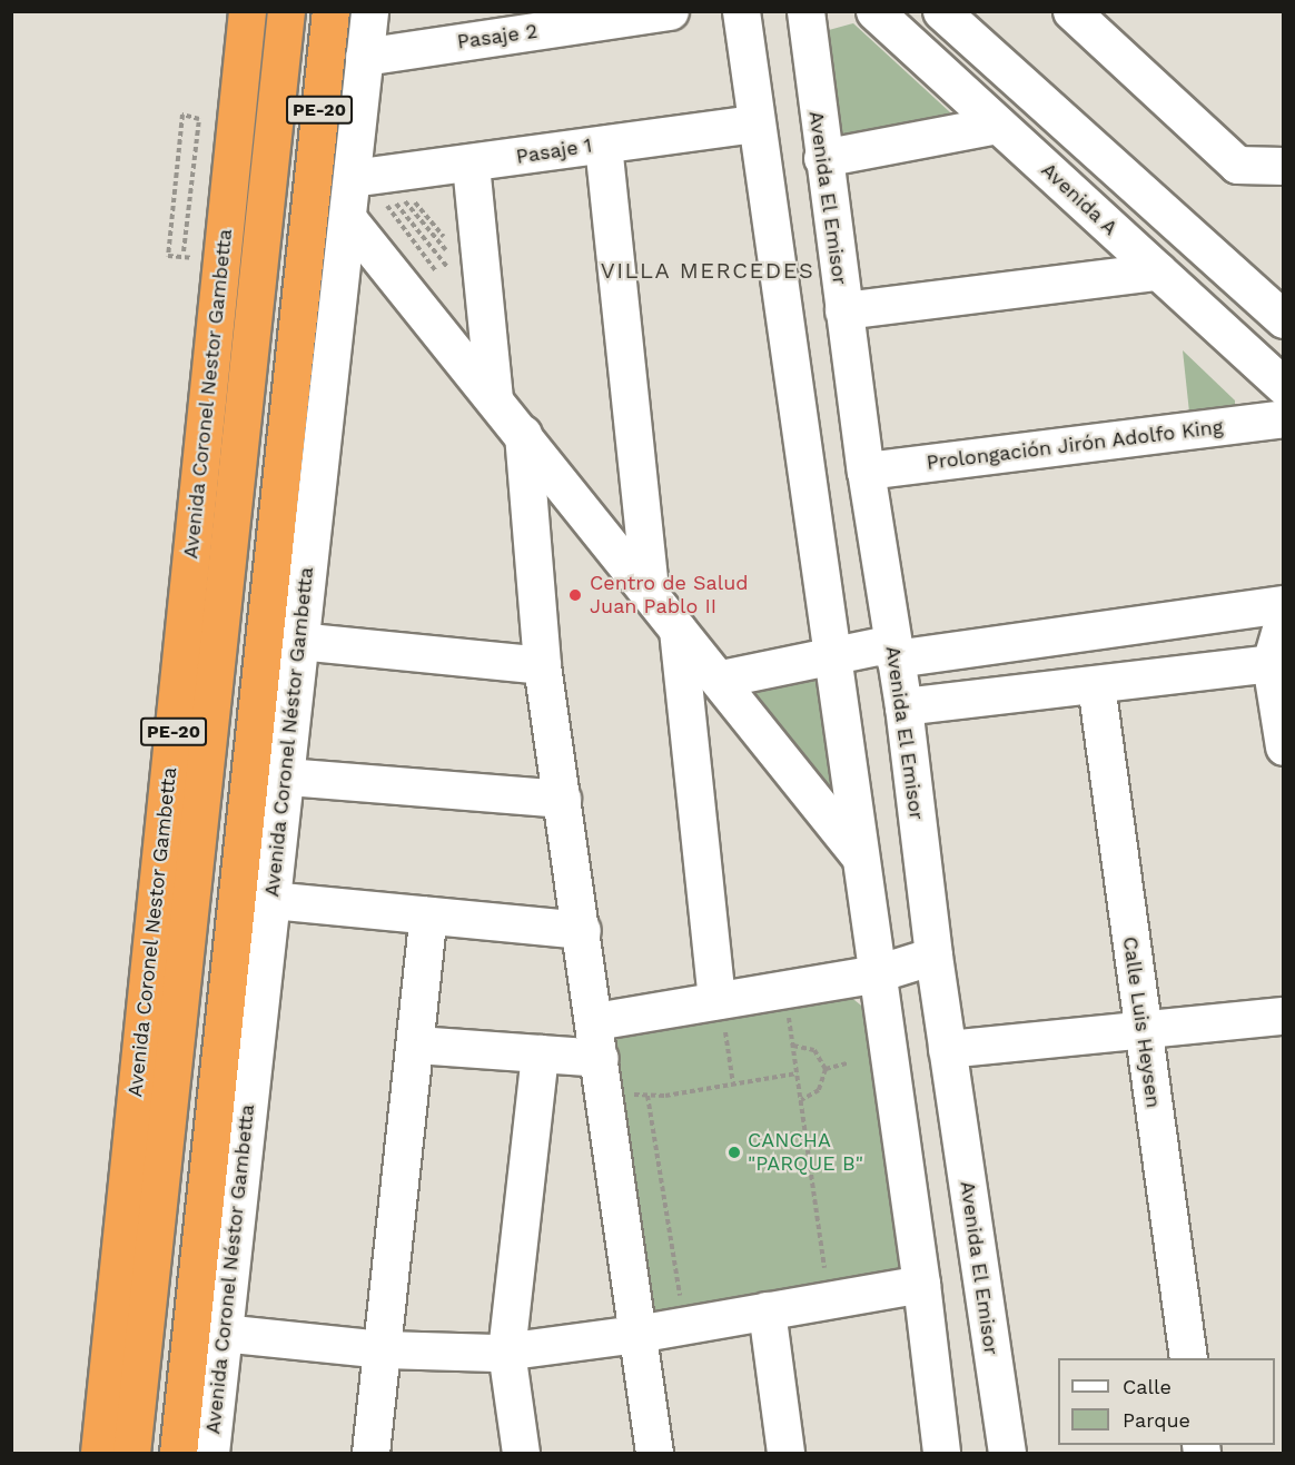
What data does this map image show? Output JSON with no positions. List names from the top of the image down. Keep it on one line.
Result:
{"streets":{"highway":["PE-20","Avenida Coronel Nestor Gambetta"],"street":["Pasaje 2","Pasaje 1","Avenida El Emisor","Avenida A","Prolongación Jirón Adolfo King","Avenida Coronel Néstor Gambetta","Calle Luis Heysen"]},"crossings":[["Pasaje 2","Avenida Coronel Néstor Gambetta"],["Pasaje 1","Avenida Coronel Néstor Gambetta"],["Avenida El Emisor","Prolongación Jirón Adolfo King"]],"districts":["VILLA MERCEDES"],"places":["Centro de Salud Juan Pablo II","CANCHA \"PARQUE B\""],"legend":["Calle","Parque"]}
